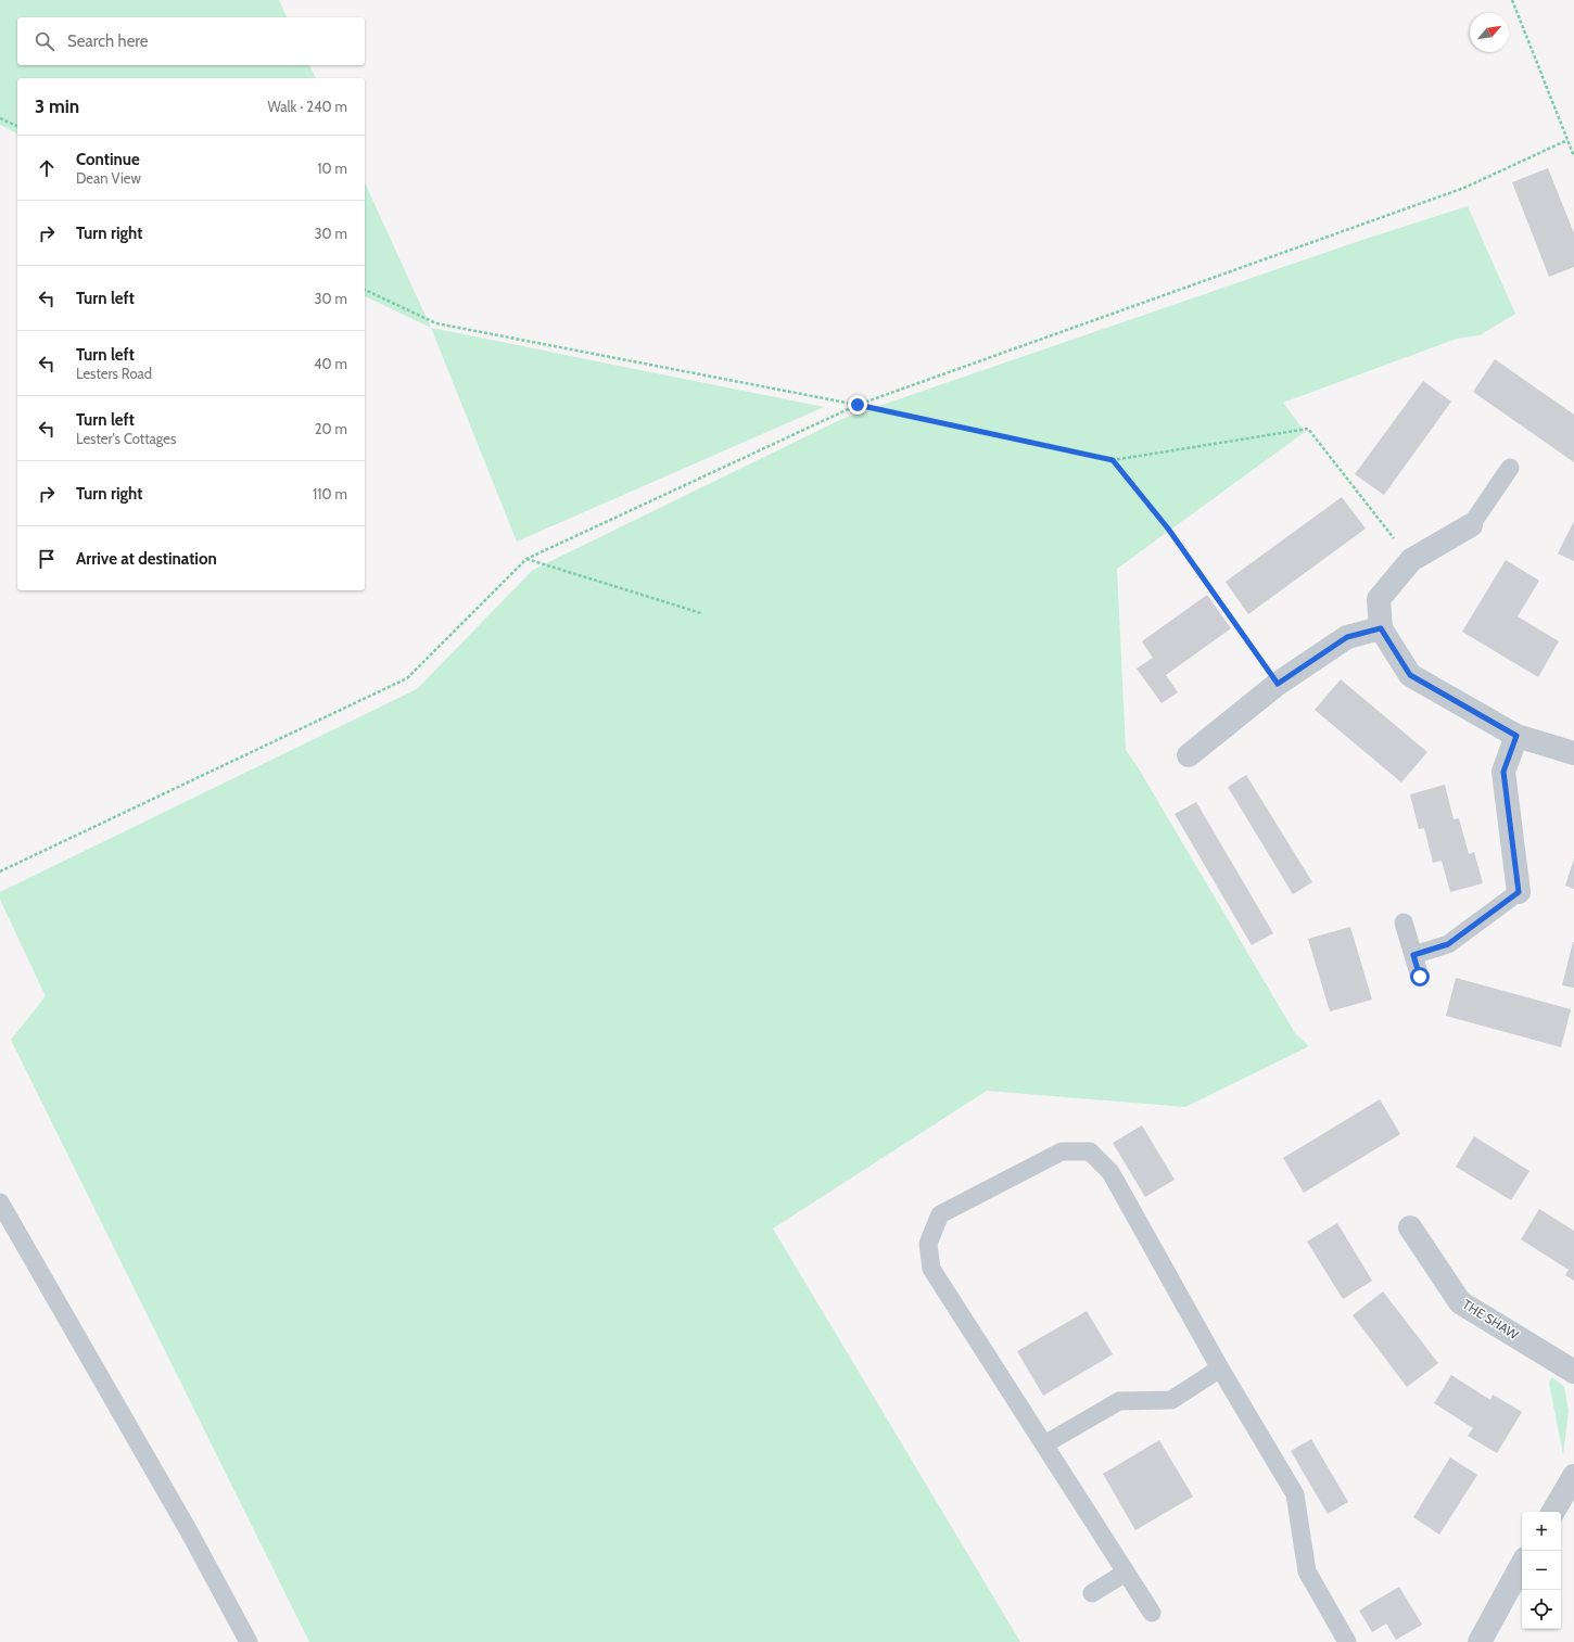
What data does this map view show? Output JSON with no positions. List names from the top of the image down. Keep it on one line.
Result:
{"streets":{"street":["THE SHAW"]},"north":"top right","page":{"search":"Search here","heading":["3 min","Walk · 240 m"],"list":[["Continue","Dean View","10 m"],["Turn right","30 m"],["Turn left","30 m"],["Turn left","Lesters Road","40 m"],["Turn left","Lester's Cottages","20 m"],["Turn right","110 m"],"Arrive at destination"],"map_buttons":["+","−"]}}
